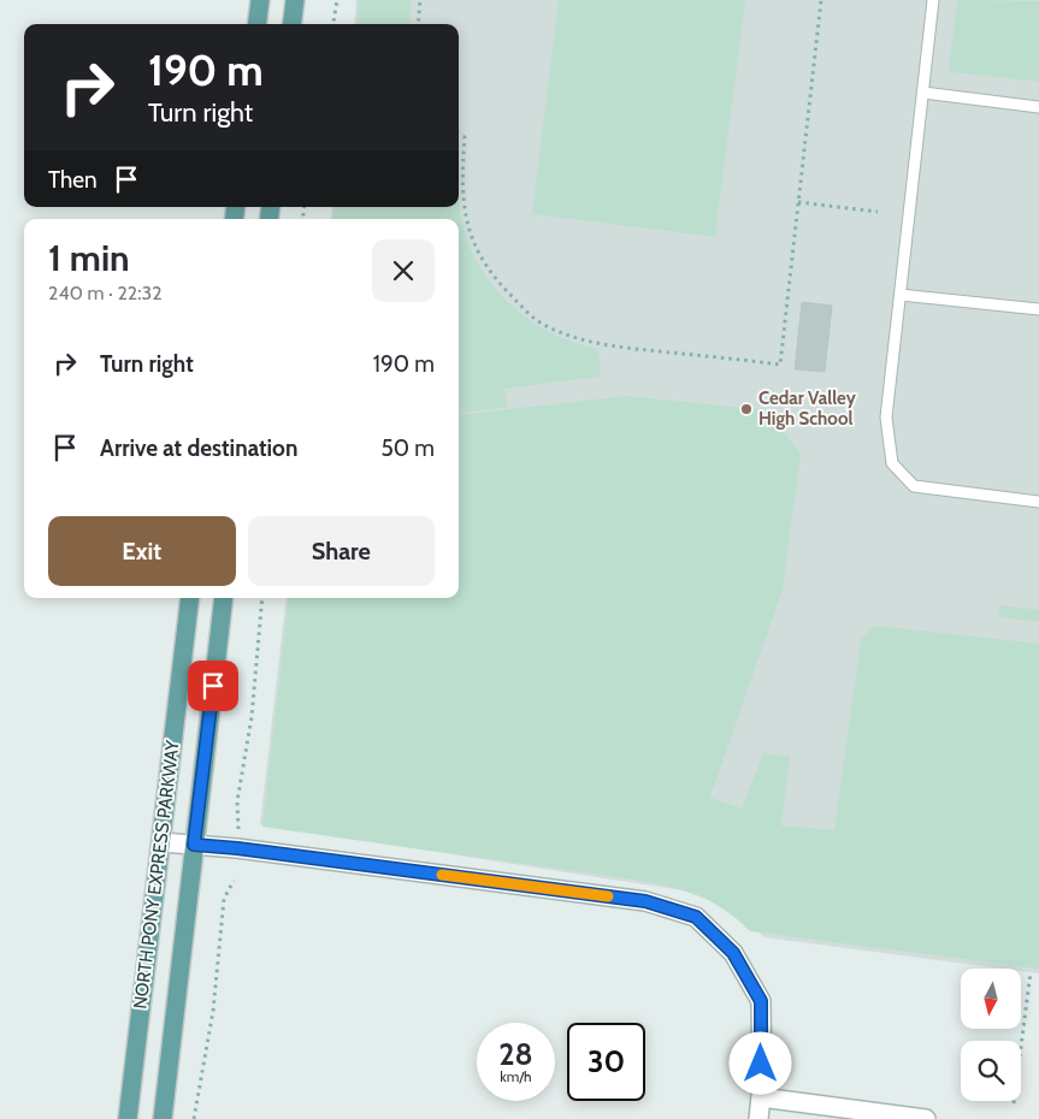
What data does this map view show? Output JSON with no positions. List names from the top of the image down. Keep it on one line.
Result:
{"streets":{"main road":["NORTH PONY EXPRESS PARKWAY"]},"places":["Cedar Valley High School"],"north":"bottom","page":{"turn":["190 m","Turn right"],"then":"Then","heading":["1 min","240 m · 22:32"],"list":[{"name":"Turn right","value":"190 m"},{"name":"Arrive at destination","value":"50 m"}],"buttons":["Exit","Share"],"speed":"28 km/h","limit":"30"}}
